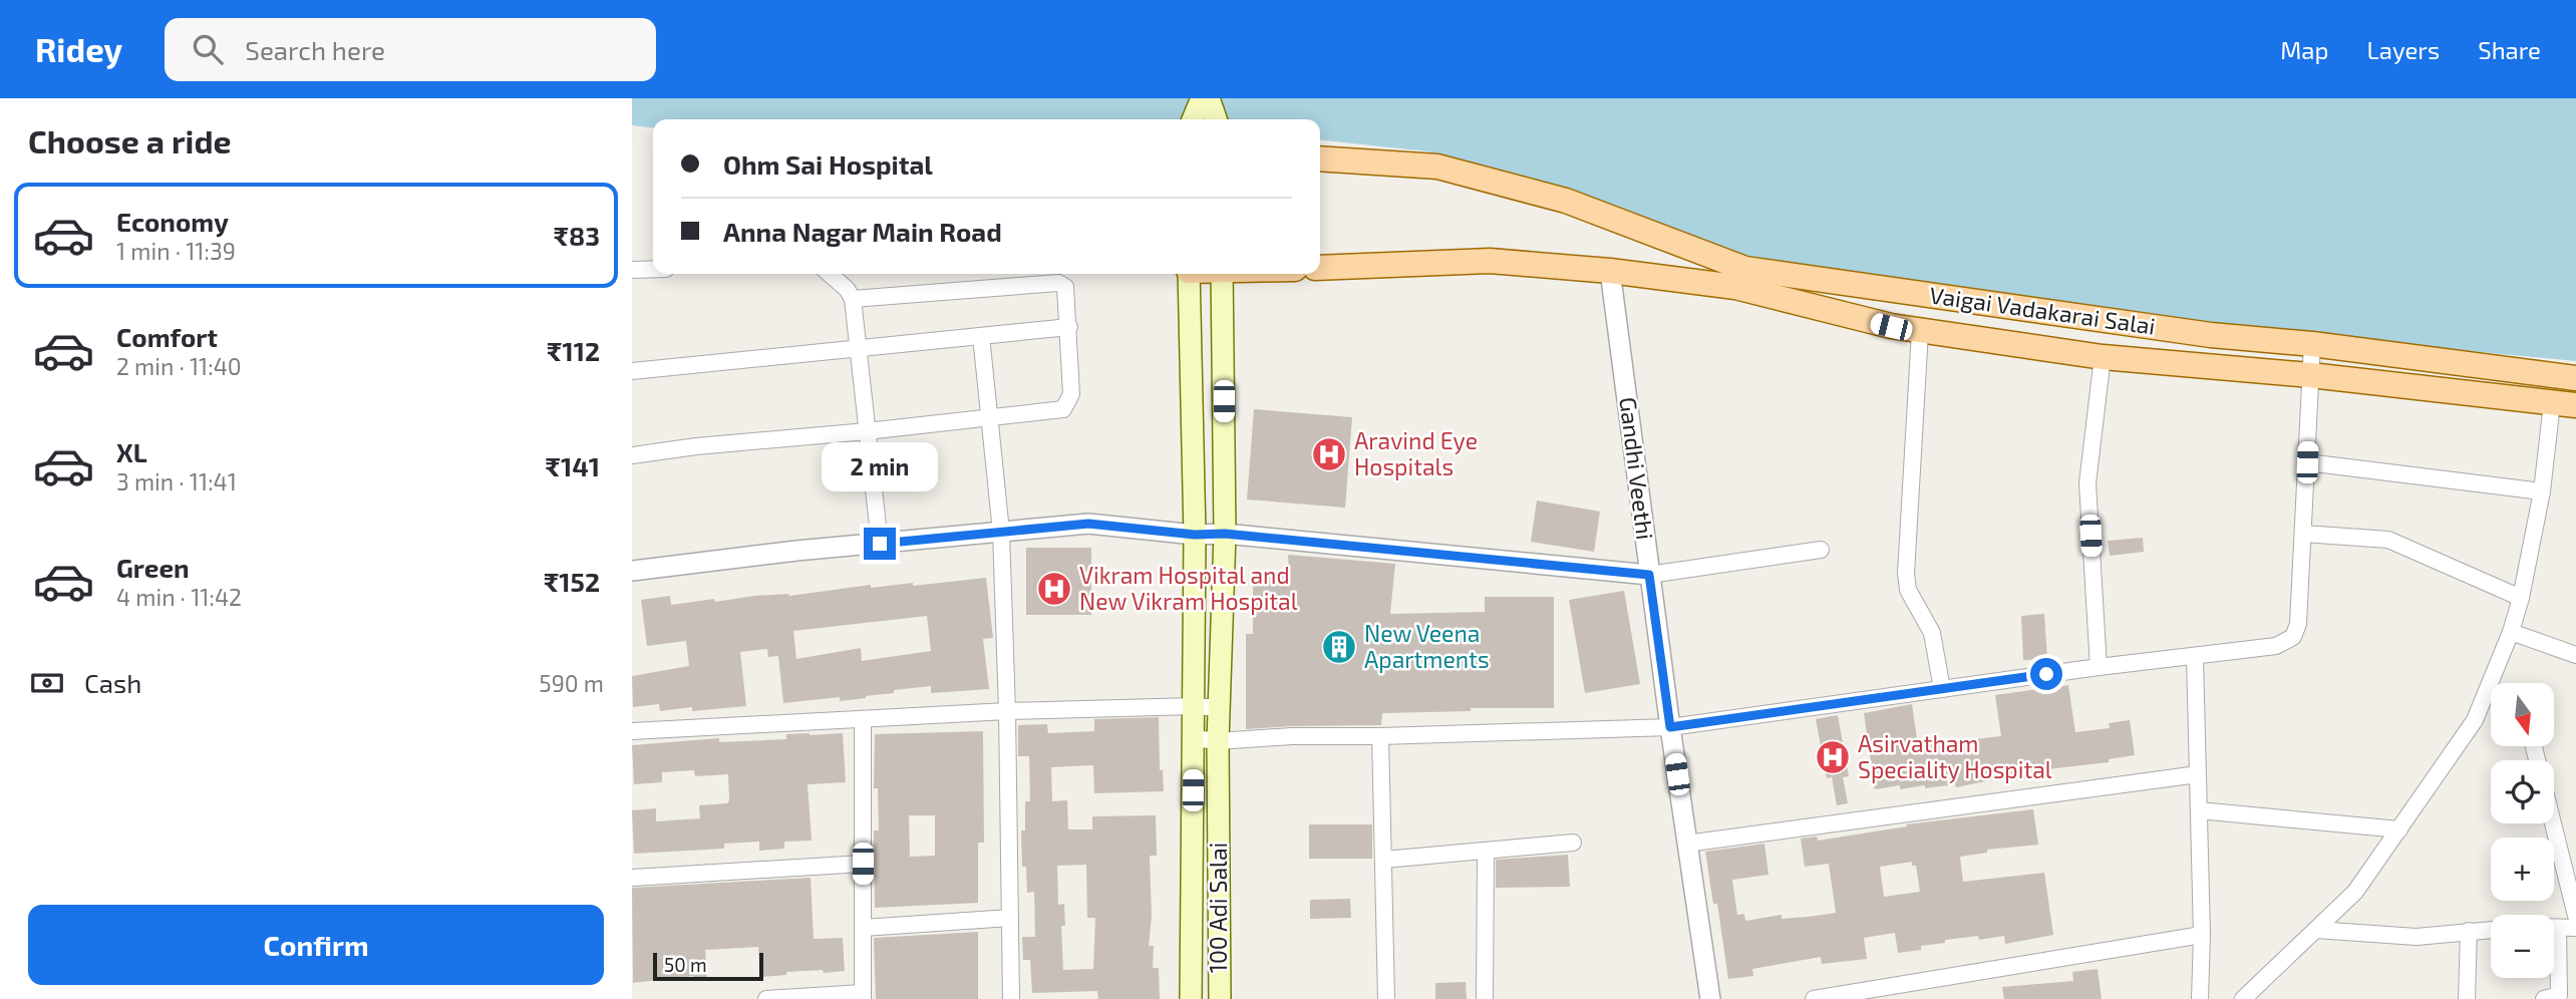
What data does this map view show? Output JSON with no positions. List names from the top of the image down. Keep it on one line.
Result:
{"streets":{"main road":["Vaigai Vadakarai Salai","100 Adi Salai"],"street":["Gandhi Veethi"]},"crossings":[["Vaigai Vadakarai Salai","Gandhi Veethi"]],"places":{"hospital":["Aravind Eye Hospitals","Vikram Hospital and New Vikram Hospital","Asirvatham Speciality Hospital"],"building":["New Veena Apartments"]},"scale_bar":"50 m","north":"bottom","page":{"header":"Ridey","search":"Search here","nav":["Map","Layers","Share"],"heading":"Choose a ride","banner":["Ohm Sai Hospital","Anna Nagar Main Road"],"list":[{"name":"Economy","note":"1 min · 11:39","value":"₹83"},{"name":"Comfort","note":"2 min · 11:40","value":"₹112"},{"name":"XL","note":"3 min · 11:41","value":"₹141"},{"name":"Green","note":"4 min · 11:42","value":"₹152"}],"bubble":"2 min","pay":["Cash","590 m"],"map_buttons":["+","−"],"buttons":"Confirm","scale":"50 m"}}
